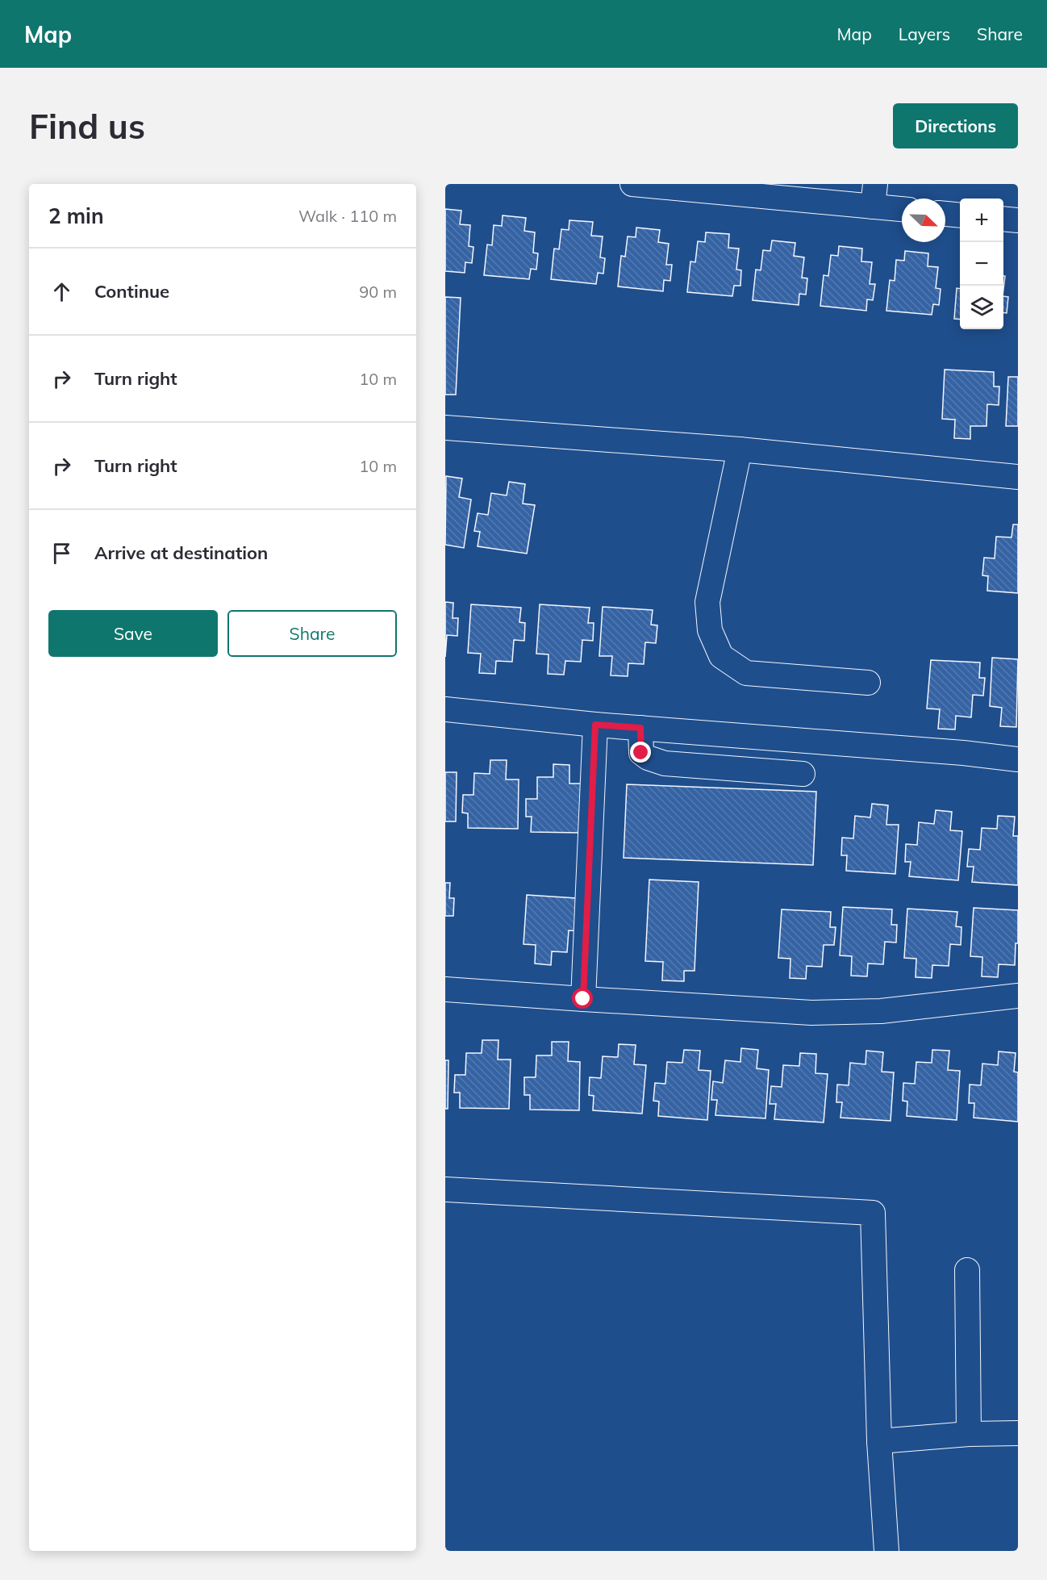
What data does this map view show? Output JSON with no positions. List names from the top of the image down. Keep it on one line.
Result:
{"north":"bottom right","page":{"header":"Map","nav":["Map","Layers","Share"],"buttons":["Directions",["Save","Share"]],"title":"Find us","heading":["2 min","Walk · 110 m"],"map_buttons":["+","−"],"list":[["Continue","90 m"],["Turn right","10 m"],["Turn right","10 m"],"Arrive at destination"]}}
